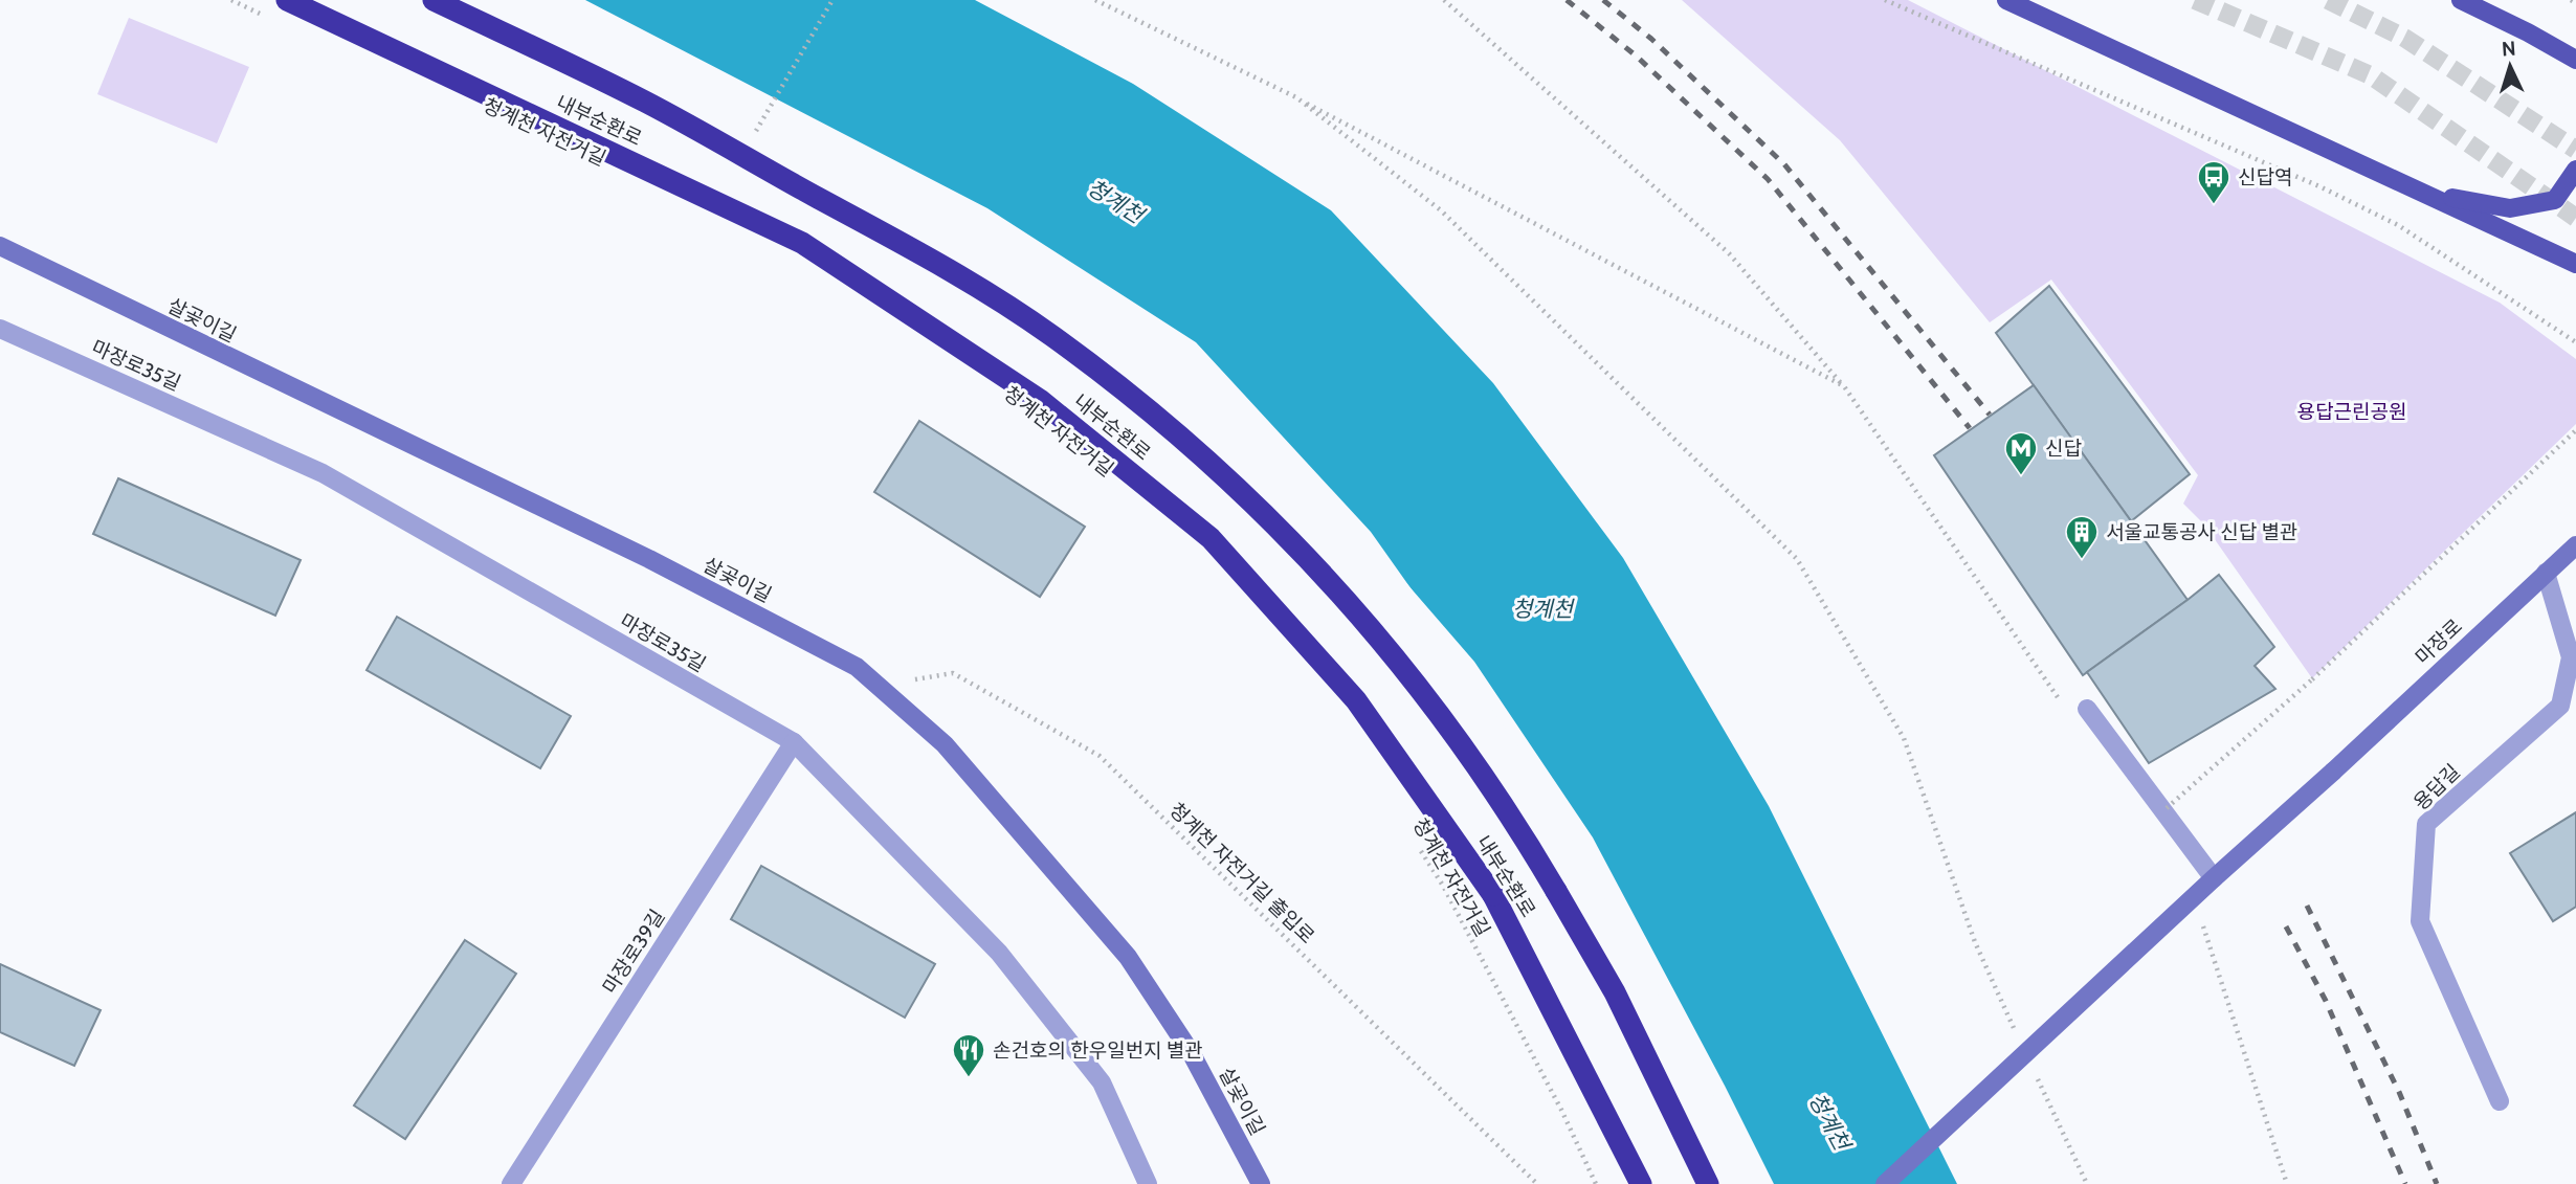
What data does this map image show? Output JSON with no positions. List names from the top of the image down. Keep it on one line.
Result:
{"streets":{"highway":["내부순환로"],"main road":["살곶이길","마장로"],"street":["마장로35길","용답길","마장로39길"],"path":["청계천 자전거길","청계천 자전거길 출입로"]},"crossings":[["살곶이길","청계천 자전거길 출입로"],["마장로35길","마장로39길"],["마장로","용답길"]],"water":["청계천"],"parks":["용답근린공원"],"places":{"bus stop":["신답역"],"metro station":["신답"],"building":["서울교통공사 신답 별관"],"restaurant":["손건호의 한우일번지 별관"]},"north":"top"}
